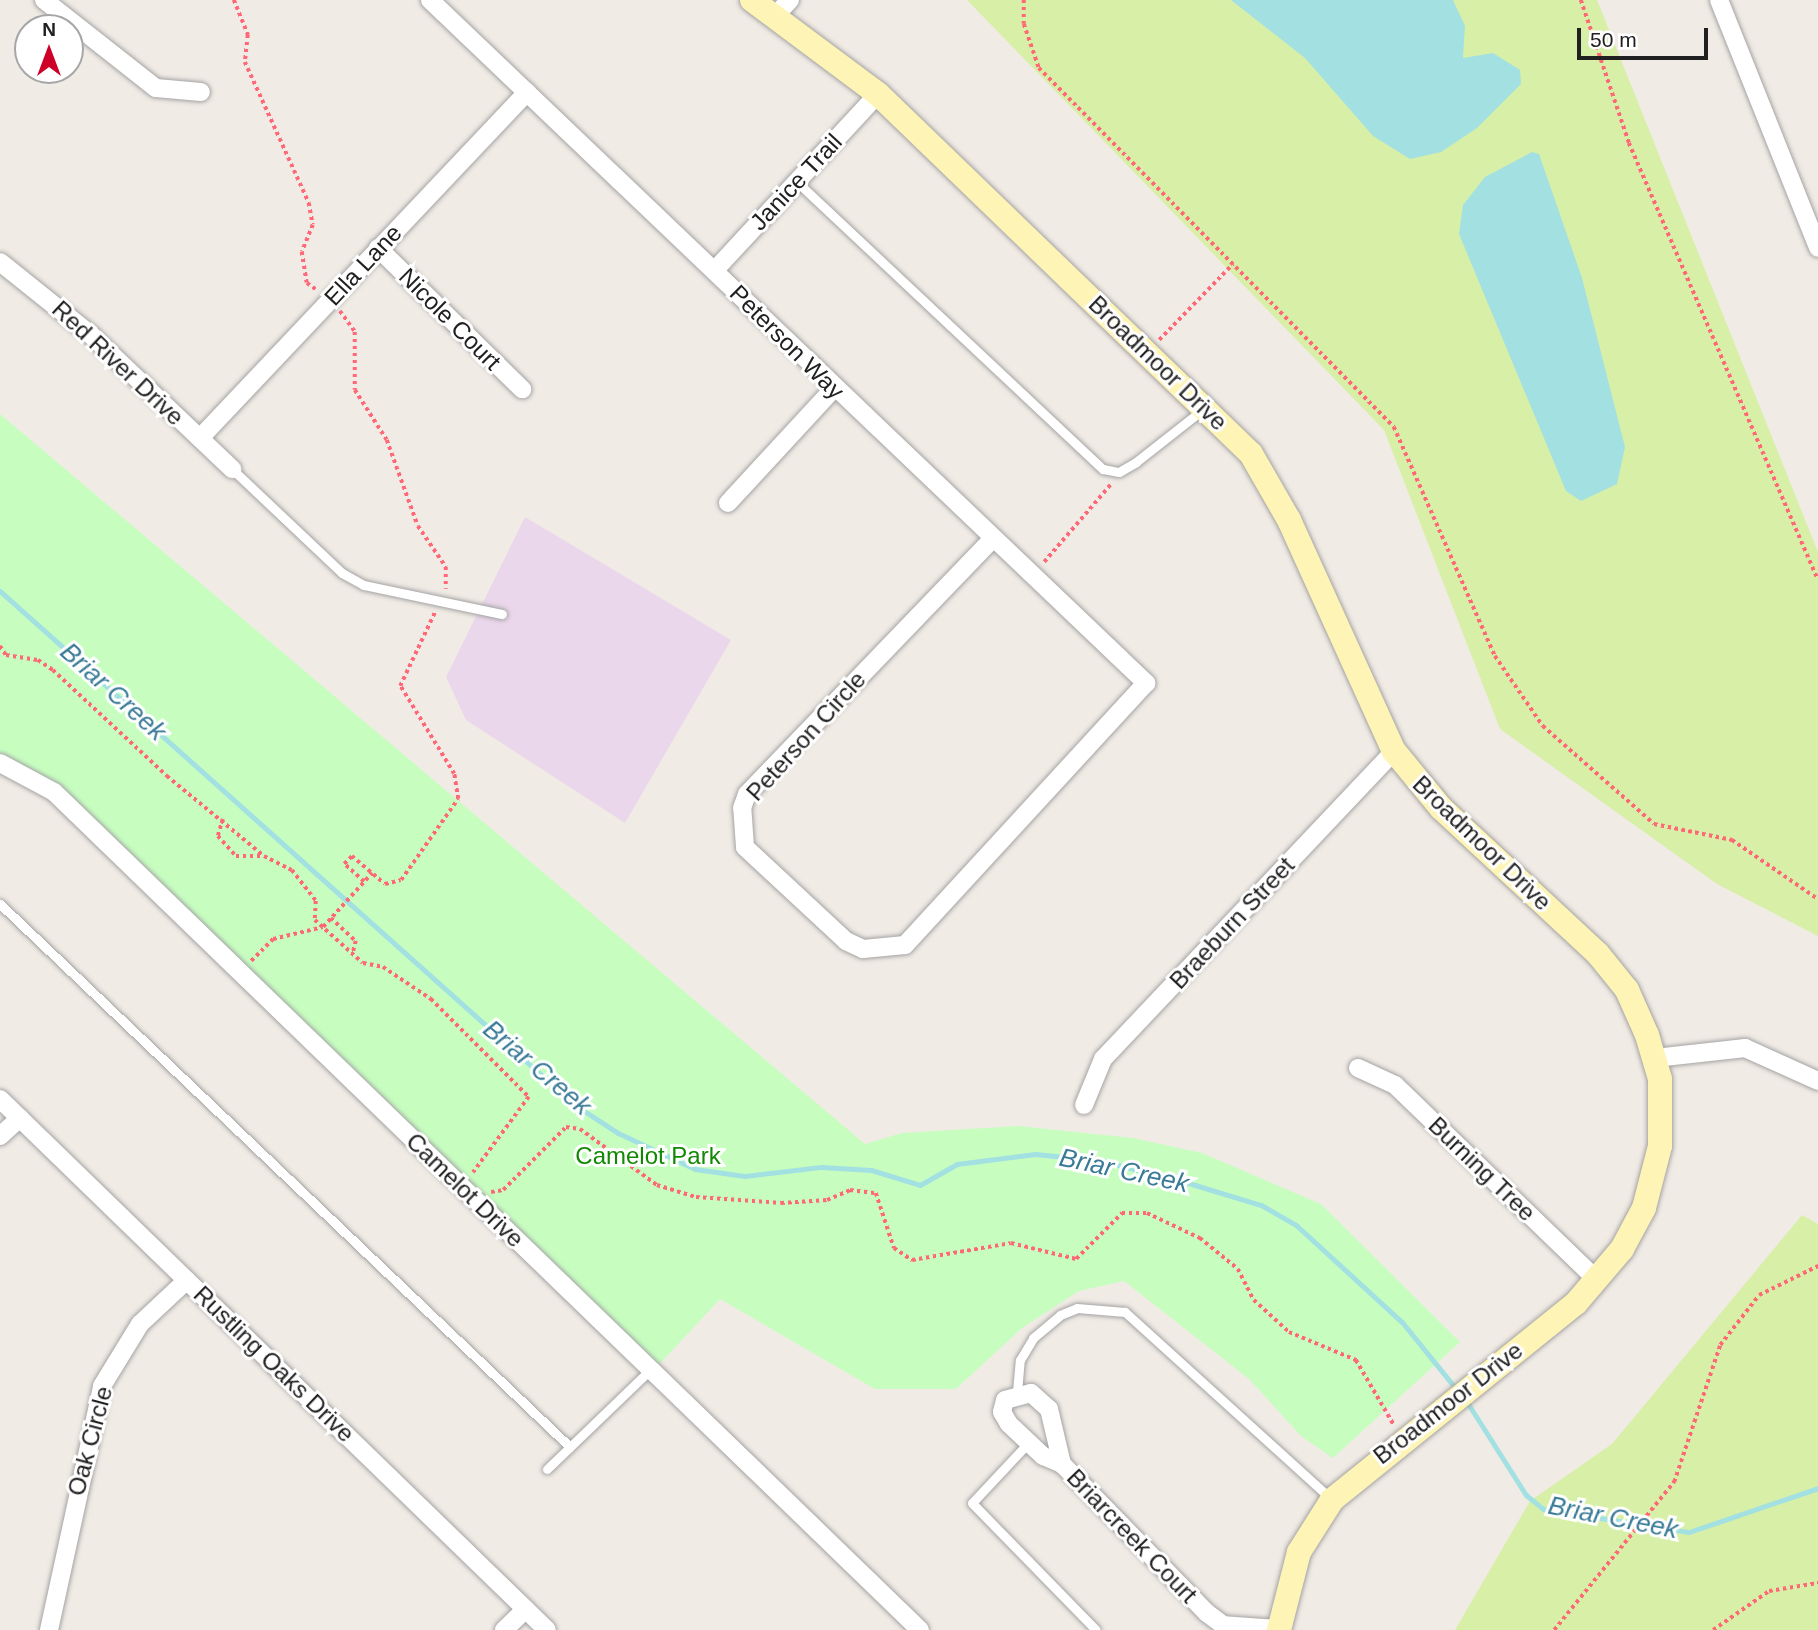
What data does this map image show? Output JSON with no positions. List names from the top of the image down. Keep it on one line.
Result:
{"streets":{"street":["Janice Trail","Ella Lane","Nicole Court","Peterson Way","Red River Drive","Broadmoor Drive","Peterson Circle","Braeburn Street","Burning Tree","Camelot Drive","Rustling Oaks Drive","Oak Circle","Briarcreek Court"]},"crossings":[["Janice Trail","Peterson Way"],["Janice Trail","Broadmoor Drive"],["Ella Lane","Nicole Court"],["Ella Lane","Peterson Way"],["Ella Lane","Red River Drive"],["Peterson Way","Peterson Circle"],["Broadmoor Drive","Braeburn Street"],["Broadmoor Drive","Burning Tree"],["Broadmoor Drive","Briarcreek Court"],["Rustling Oaks Drive","Oak Circle"]],"water":["Briar Creek"],"parks":["Camelot Park"],"scale_bar":"50 m","north":"top"}
